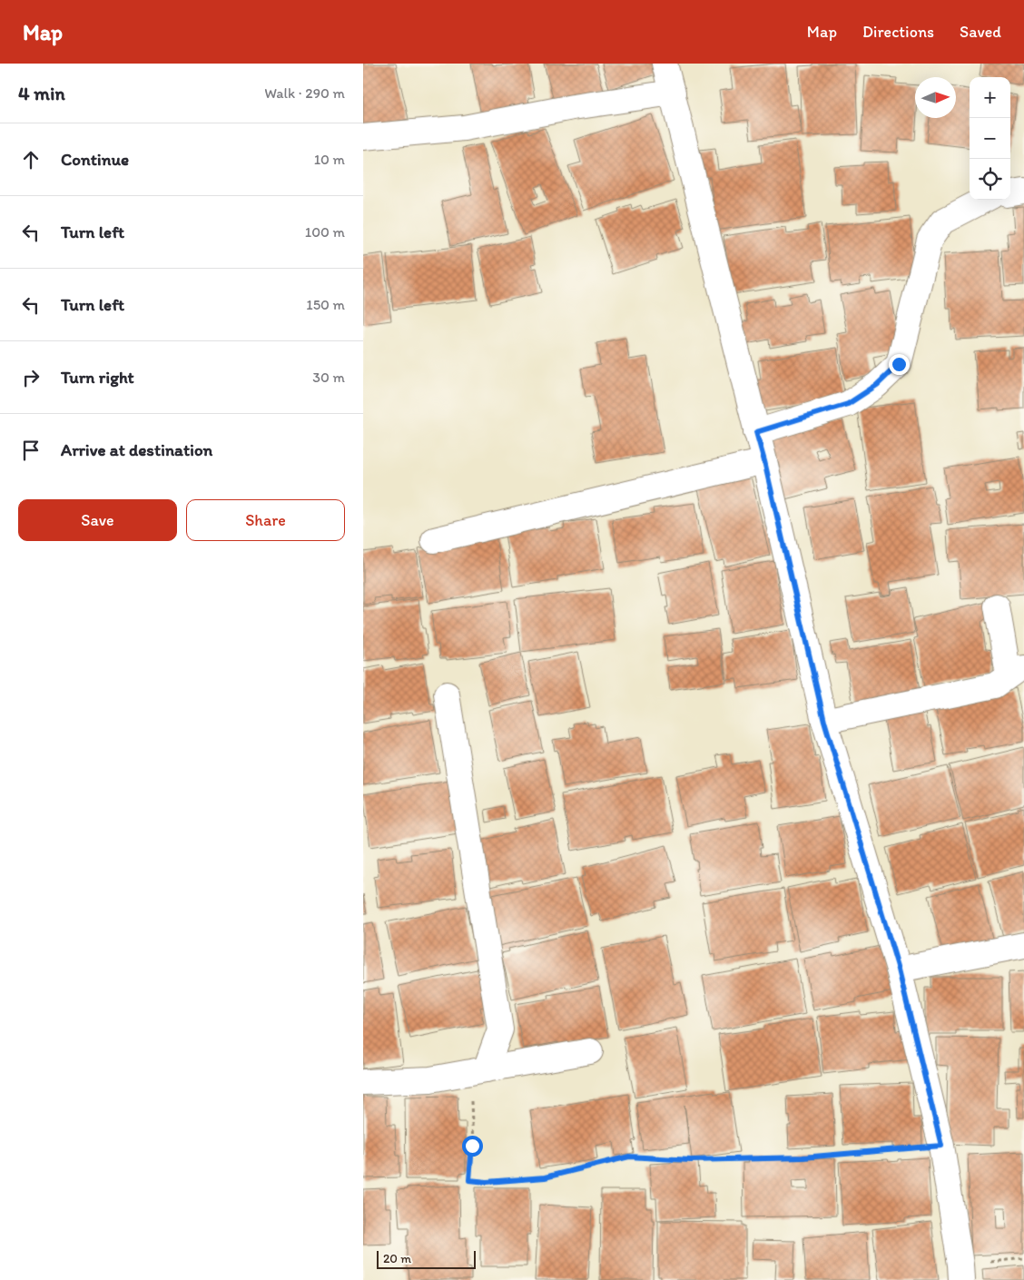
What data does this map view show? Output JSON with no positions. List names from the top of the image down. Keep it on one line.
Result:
{"scale_bar":"20 m","north":"right","page":{"header":"Map","nav":["Map","Directions","Saved"],"heading":["4 min","Walk · 290 m"],"map_buttons":["+","−"],"list":[["Continue","10 m"],["Turn left","100 m"],["Turn left","150 m"],["Turn right","30 m"],"Arrive at destination"],"buttons":["Save","Share"],"scale":"20 m"}}
